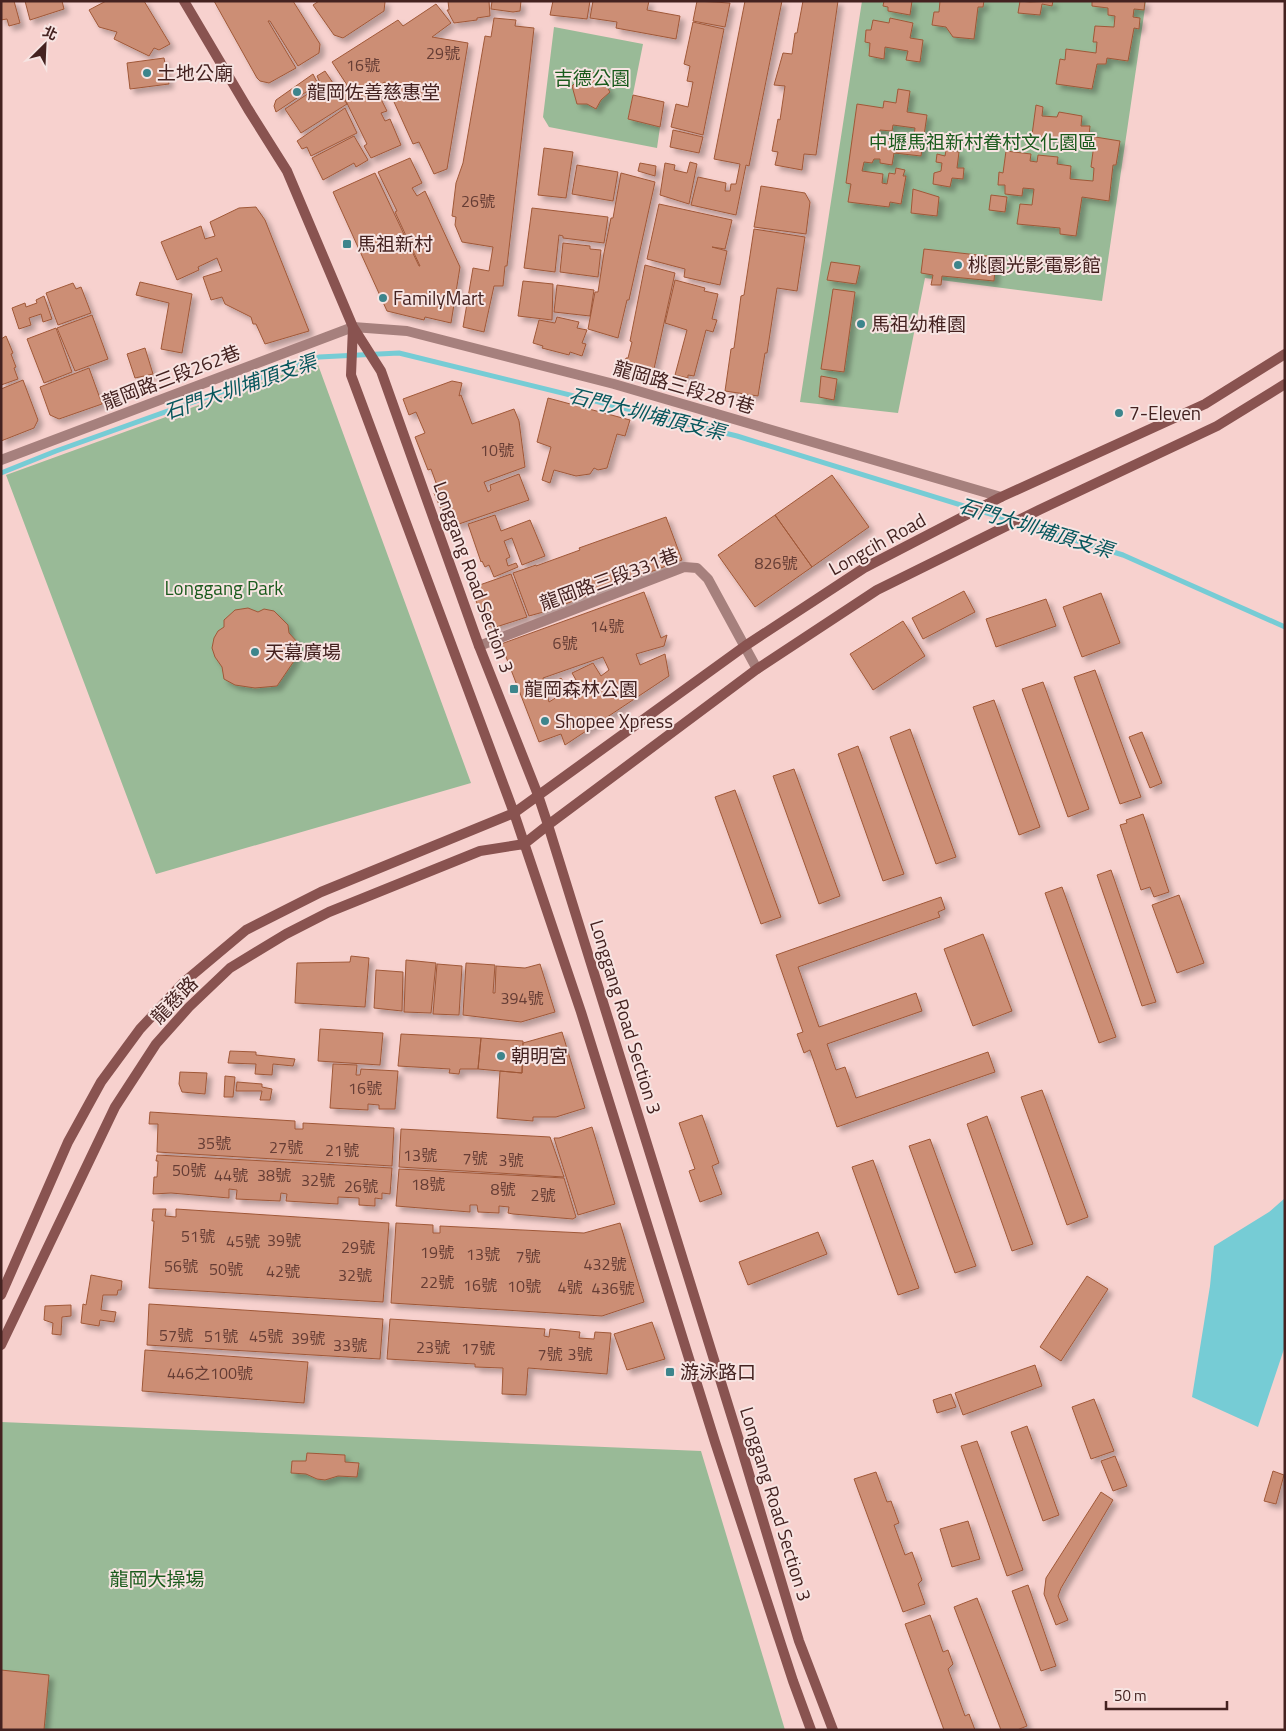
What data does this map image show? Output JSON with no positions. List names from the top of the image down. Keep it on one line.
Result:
{"streets":{"main road":["Longcih Road","Longgang Road Section 3","龍慈路"],"street":["龍岡路三段262巷","龍岡路三段281巷","龍岡路三段331巷"]},"crossings":[["龍岡路三段262巷","龍岡路三段281巷"],["龍岡路三段262巷","Longgang Road Section 3"],["龍岡路三段281巷","Longcih Road"],["龍岡路三段281巷","Longgang Road Section 3"],["Longcih Road","Longgang Road Section 3"],["Longcih Road","龍岡路三段331巷"],["Longcih Road","龍慈路"],["Longgang Road Section 3","龍岡路三段331巷"],["Longgang Road Section 3","龍慈路"]],"water":["石門大圳埔頂支渠"],"parks":["吉德公園","中壢馬祖新村眷村文化園區","Longgang Park","龍岡大操場"],"places":{"other":["土地公廟","龍岡佐善慈惠堂","桃園光影電影館","FamilyMart","馬祖幼稚園","7-Eleven","天幕廣場","Shopee Xpress","朝明宮"],"transit":["馬祖新村","龍岡森林公園","游泳路口"]},"house_numbers":["29號","16號","26號","10號","826號","14號","6號","394號","16號","35號","27號","21號","13號","7號","3號","50號","44號","38號","32號","18號","26號","8號","2號","51號","39號","45號","29號","19號","13號","7號","432號","56號","50號","42號","32號","22號","16號","10號","4號","436號","57號","51號","45號","39號","33號","23號","17號","7號","3號","446之100號"],"scale_bar":"50 m","north":"top right"}
